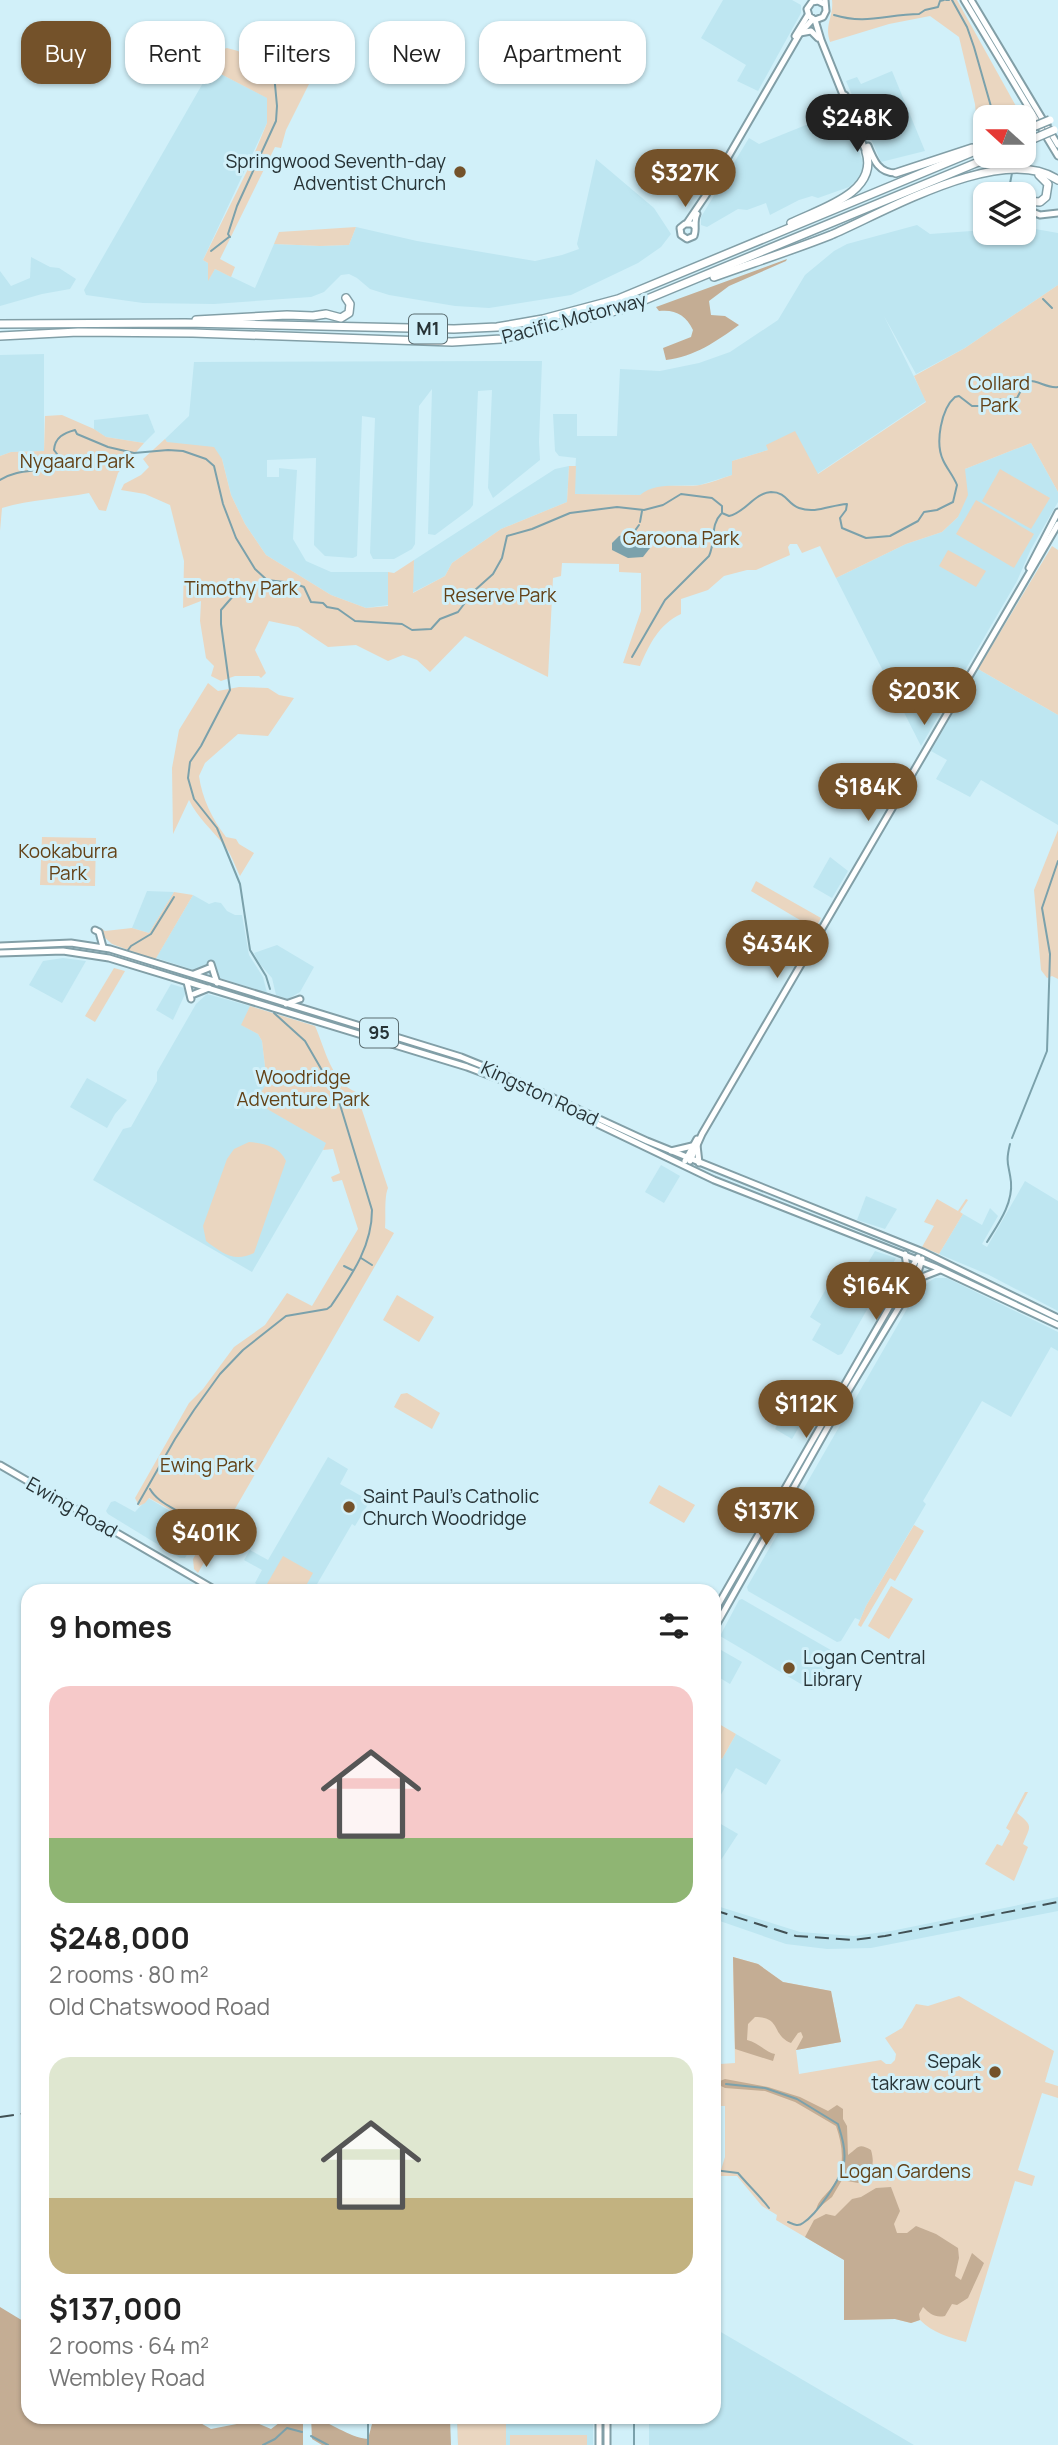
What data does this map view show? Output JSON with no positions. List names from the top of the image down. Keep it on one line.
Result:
{"streets":{"highway":["Pacific Motorway","M1"],"main road":["95","Kingston Road","Ewing Road"]},"parks":["Collard Park","Nygaard Park","Garoona Park","Timothy Park","Reserve Park","Kookaburra Park","Woodridge Adventure Park","Ewing Park","Logan Gardens"],"places":["Springwood Seventh-day Adventist Church","Saint Paul's Catholic Church Woodridge","Logan Central Library","Sepak takraw court"],"north":"left","page":{"chip":["Buy","Rent","Filters","New","Apartment"],"price":["$248K","$327K","$203K","$184K","$434K","$164K","$112K","$137K","$401K"],"heading":"9 homes","list":[{"name":"$248,000","note":"2 rooms · 80 m² · Old Chatswood Road"},{"name":"$137,000","note":"2 rooms · 64 m² · Wembley Road"}]}}
